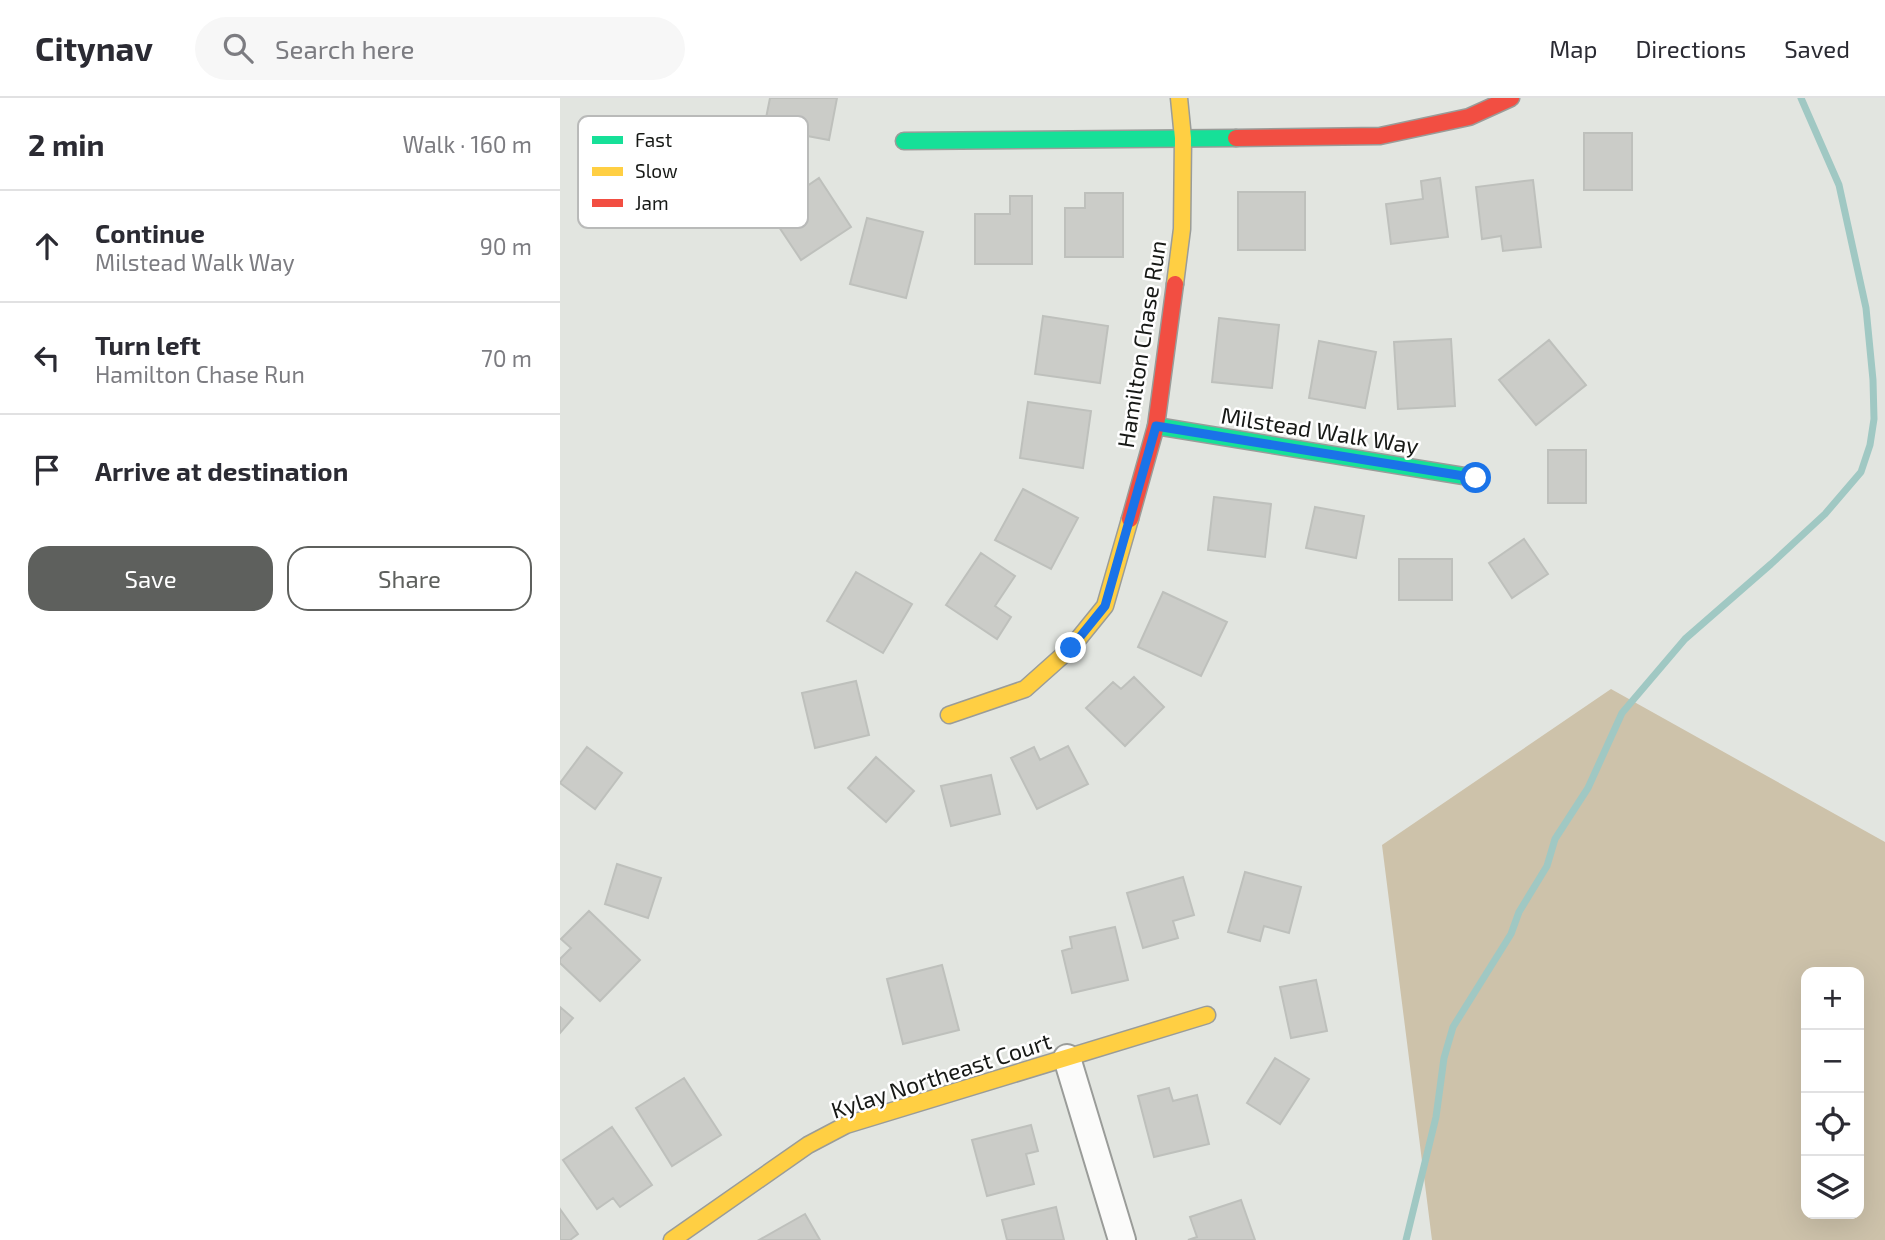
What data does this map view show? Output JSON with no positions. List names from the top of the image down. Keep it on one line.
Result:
{"streets":{"street":["Hamilton Chase Run","Milstead Walk Way","Kylay Northeast Court"]},"crossings":[["Hamilton Chase Run","Milstead Walk Way"]],"legend":["Fast","Slow","Jam"],"page":{"header":"Citynav","search":"Search here","nav":["Map","Directions","Saved"],"heading":["2 min","Walk · 160 m"],"list":[["Continue","Milstead Walk Way","90 m"],["Turn left","Hamilton Chase Run","70 m"],"Arrive at destination"],"buttons":["Save","Share"],"map_buttons":["+","−"]}}
